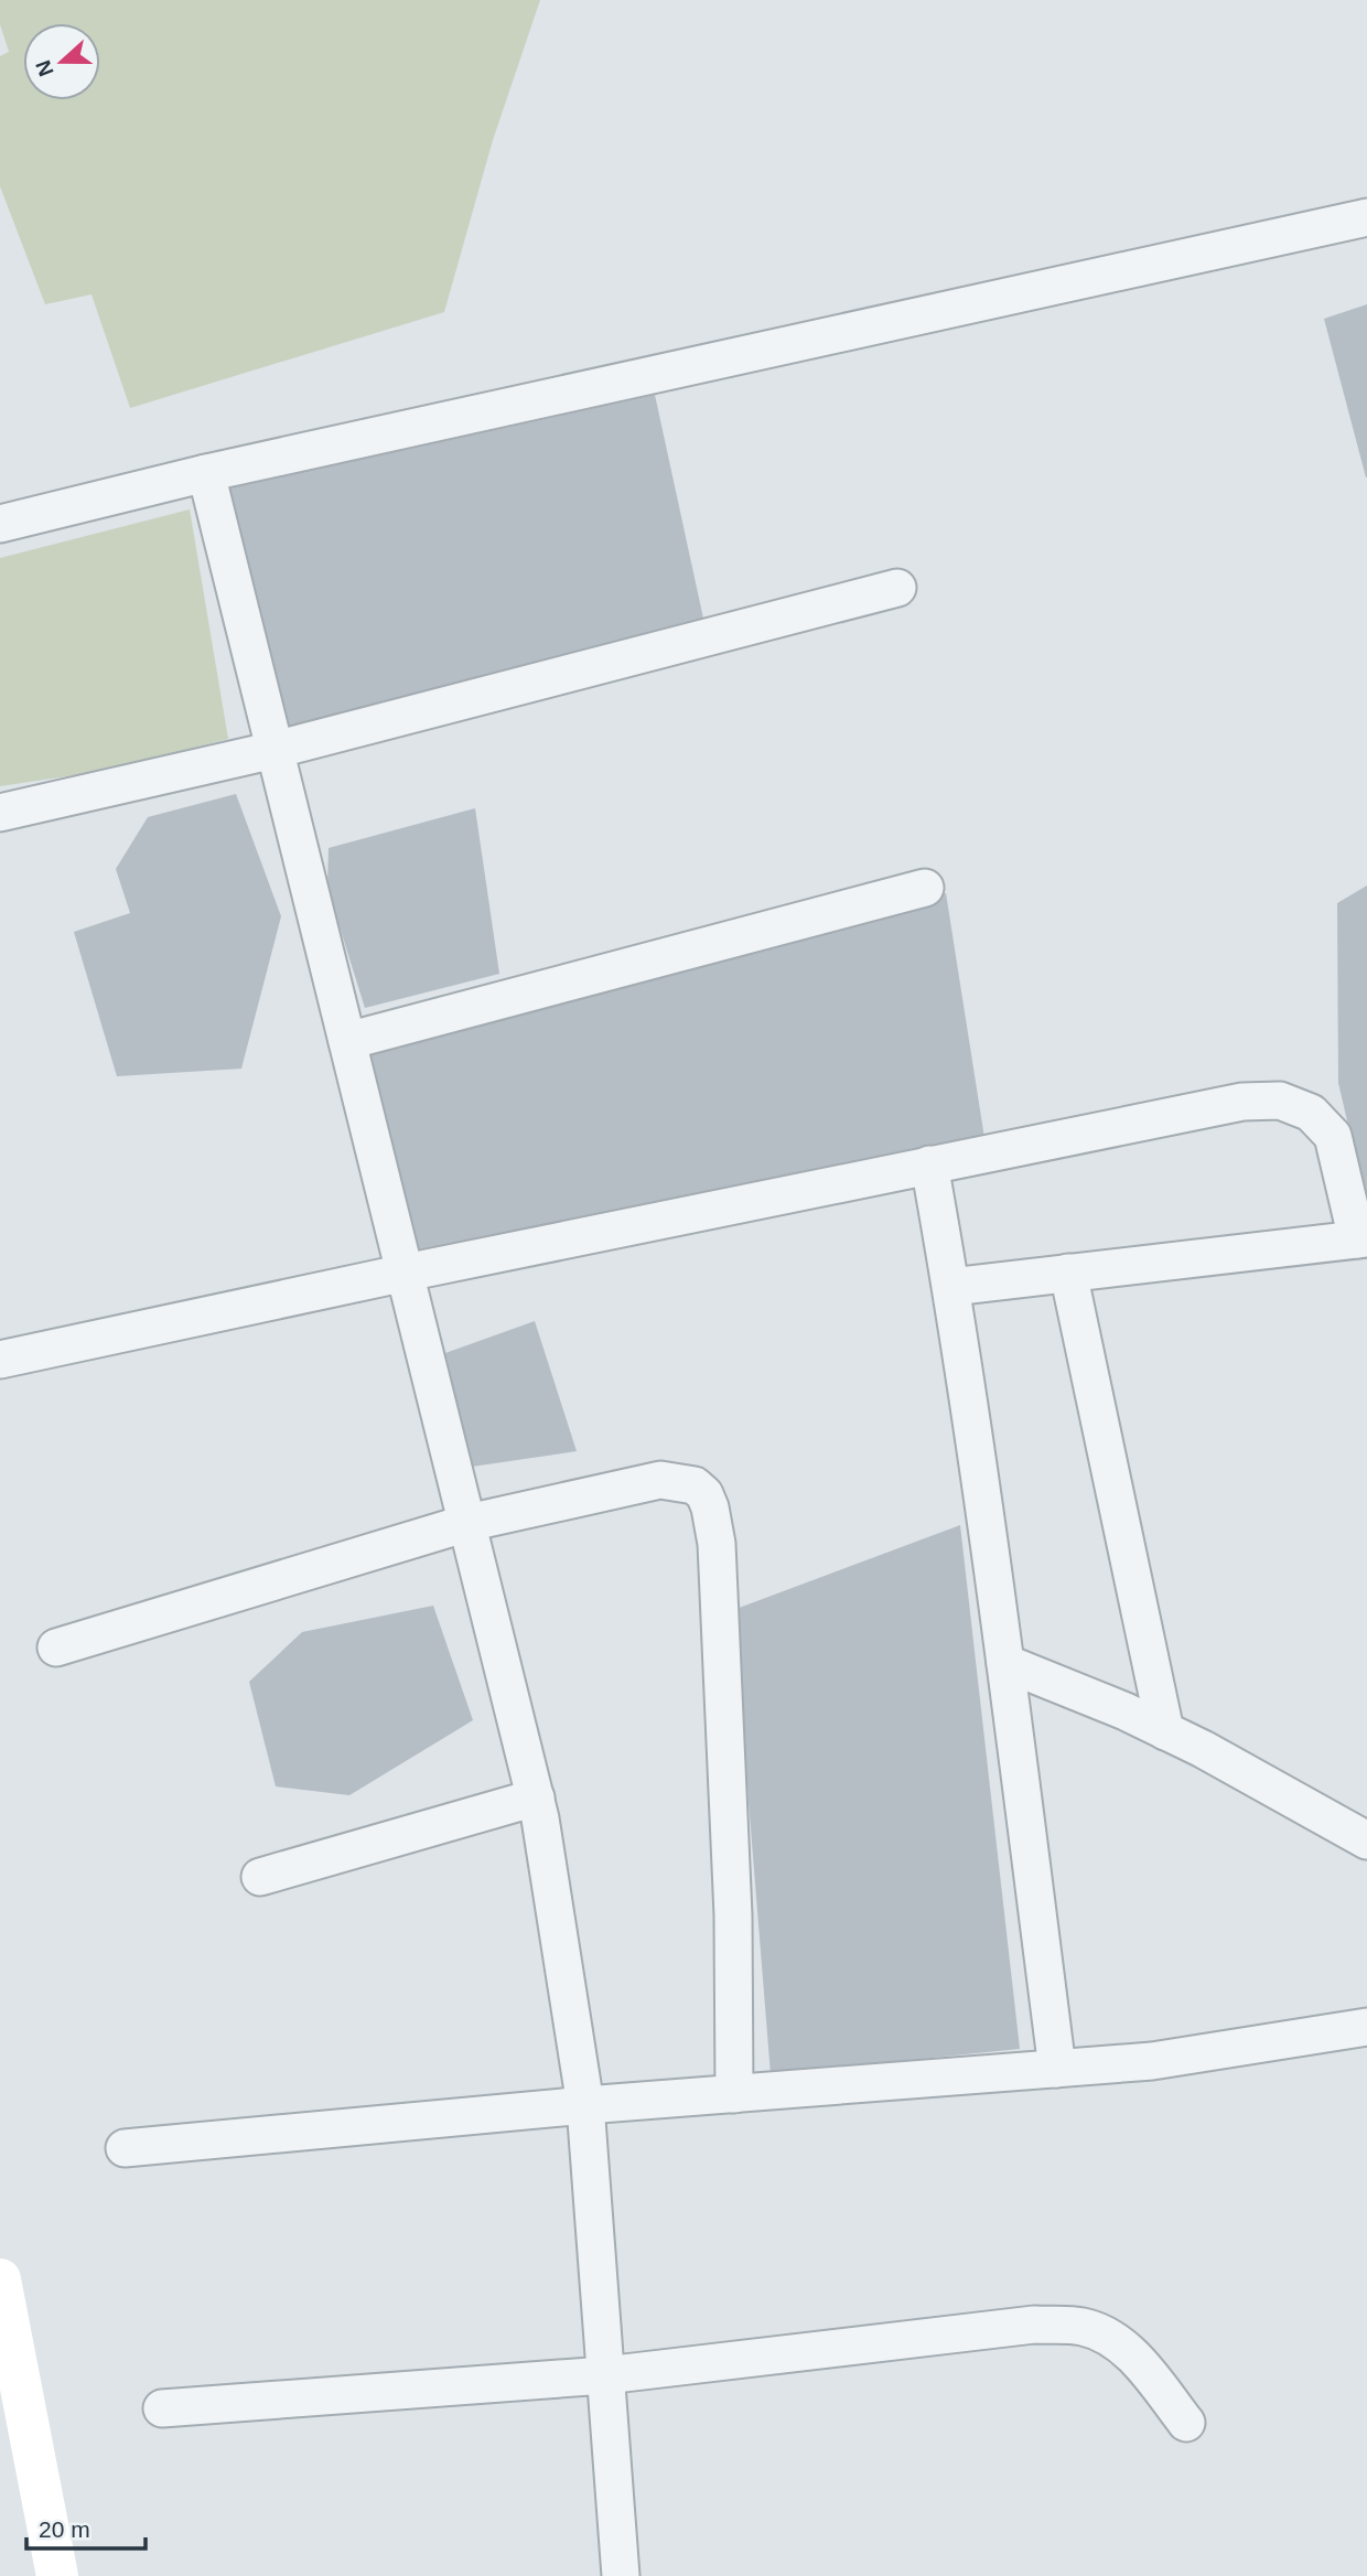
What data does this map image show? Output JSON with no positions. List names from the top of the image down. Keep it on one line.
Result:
{"scale_bar":"20 m","north":"left"}
